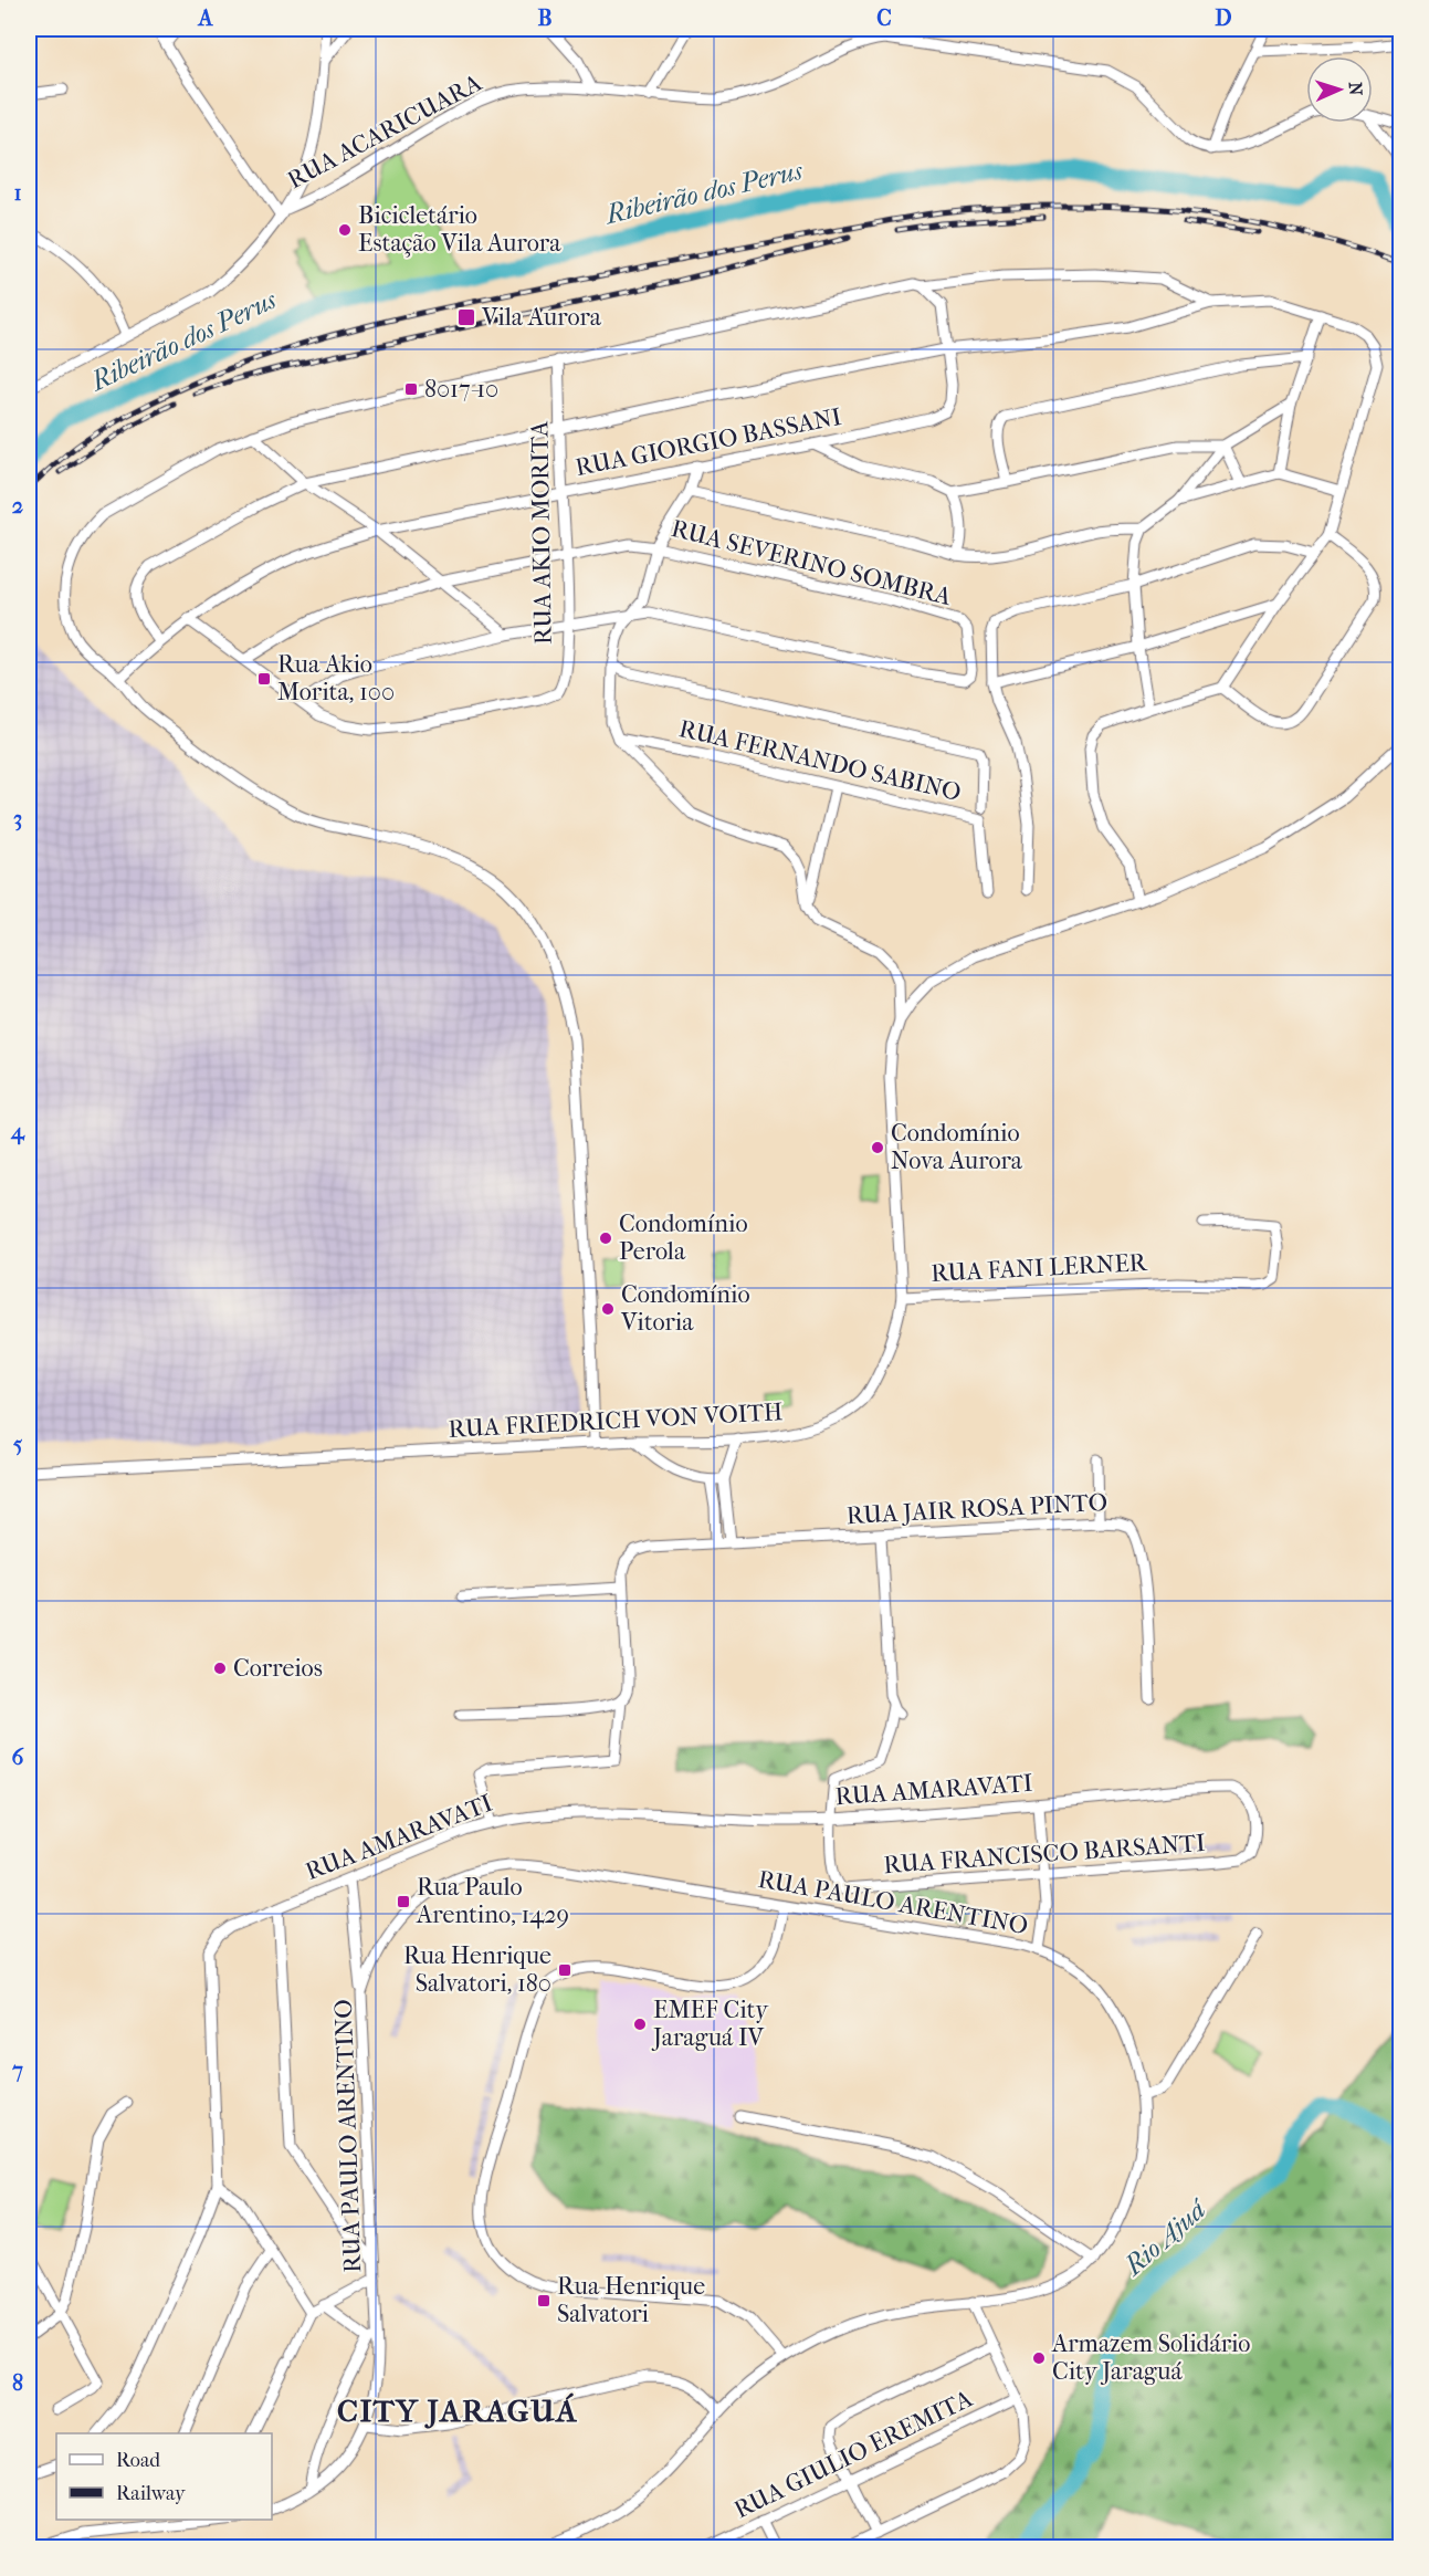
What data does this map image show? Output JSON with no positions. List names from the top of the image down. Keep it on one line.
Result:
{"streets":{"street":["RUA ACARICUARA","RUA GIORGIO BASSANI","RUA AKIO MORITA","RUA SEVERINO SOMBRA","RUA FERNANDO SABINO","RUA FANI LERNER","RUA FRIEDRICH VON VOITH","RUA JAIR ROSA PINTO","RUA AMARAVATI","RUA FRANCISCO BARSANTI","RUA PAULO ARENTINO","RUA GIULIO EREMITA"]},"crossings":[["RUA GIORGIO BASSANI","RUA AKIO MORITA"],["RUA AKIO MORITA","RUA SEVERINO SOMBRA"],["RUA FANI LERNER","RUA FRIEDRICH VON VOITH"],["RUA JAIR ROSA PINTO","RUA AMARAVATI"],["RUA AMARAVATI","RUA FRANCISCO BARSANTI"]],"districts":["CITY JARAGUÁ"],"water":["Ribeirão dos Perus","Rio Ajuá"],"places":{"other":["Bicicletário Estação Vila Aurora","Condomínio Nova Aurora","Condomínio Perola","Condomínio Vitoria","Correios","EMEF City Jaraguá IV","Armazem Solidário City Jaraguá"],"transit":["Vila Aurora","8017-10","Rua Akio Morita, 100","Rua Paulo Arentino, 1429","Rua Henrique Salvatori, 180","Rua Henrique Salvatori"]},"legend":["Road","Railway"],"north":"right","grid":{"columns":["A","B","C","D"],"rows":["1","2","3","4","5","6","7","8"]}}
